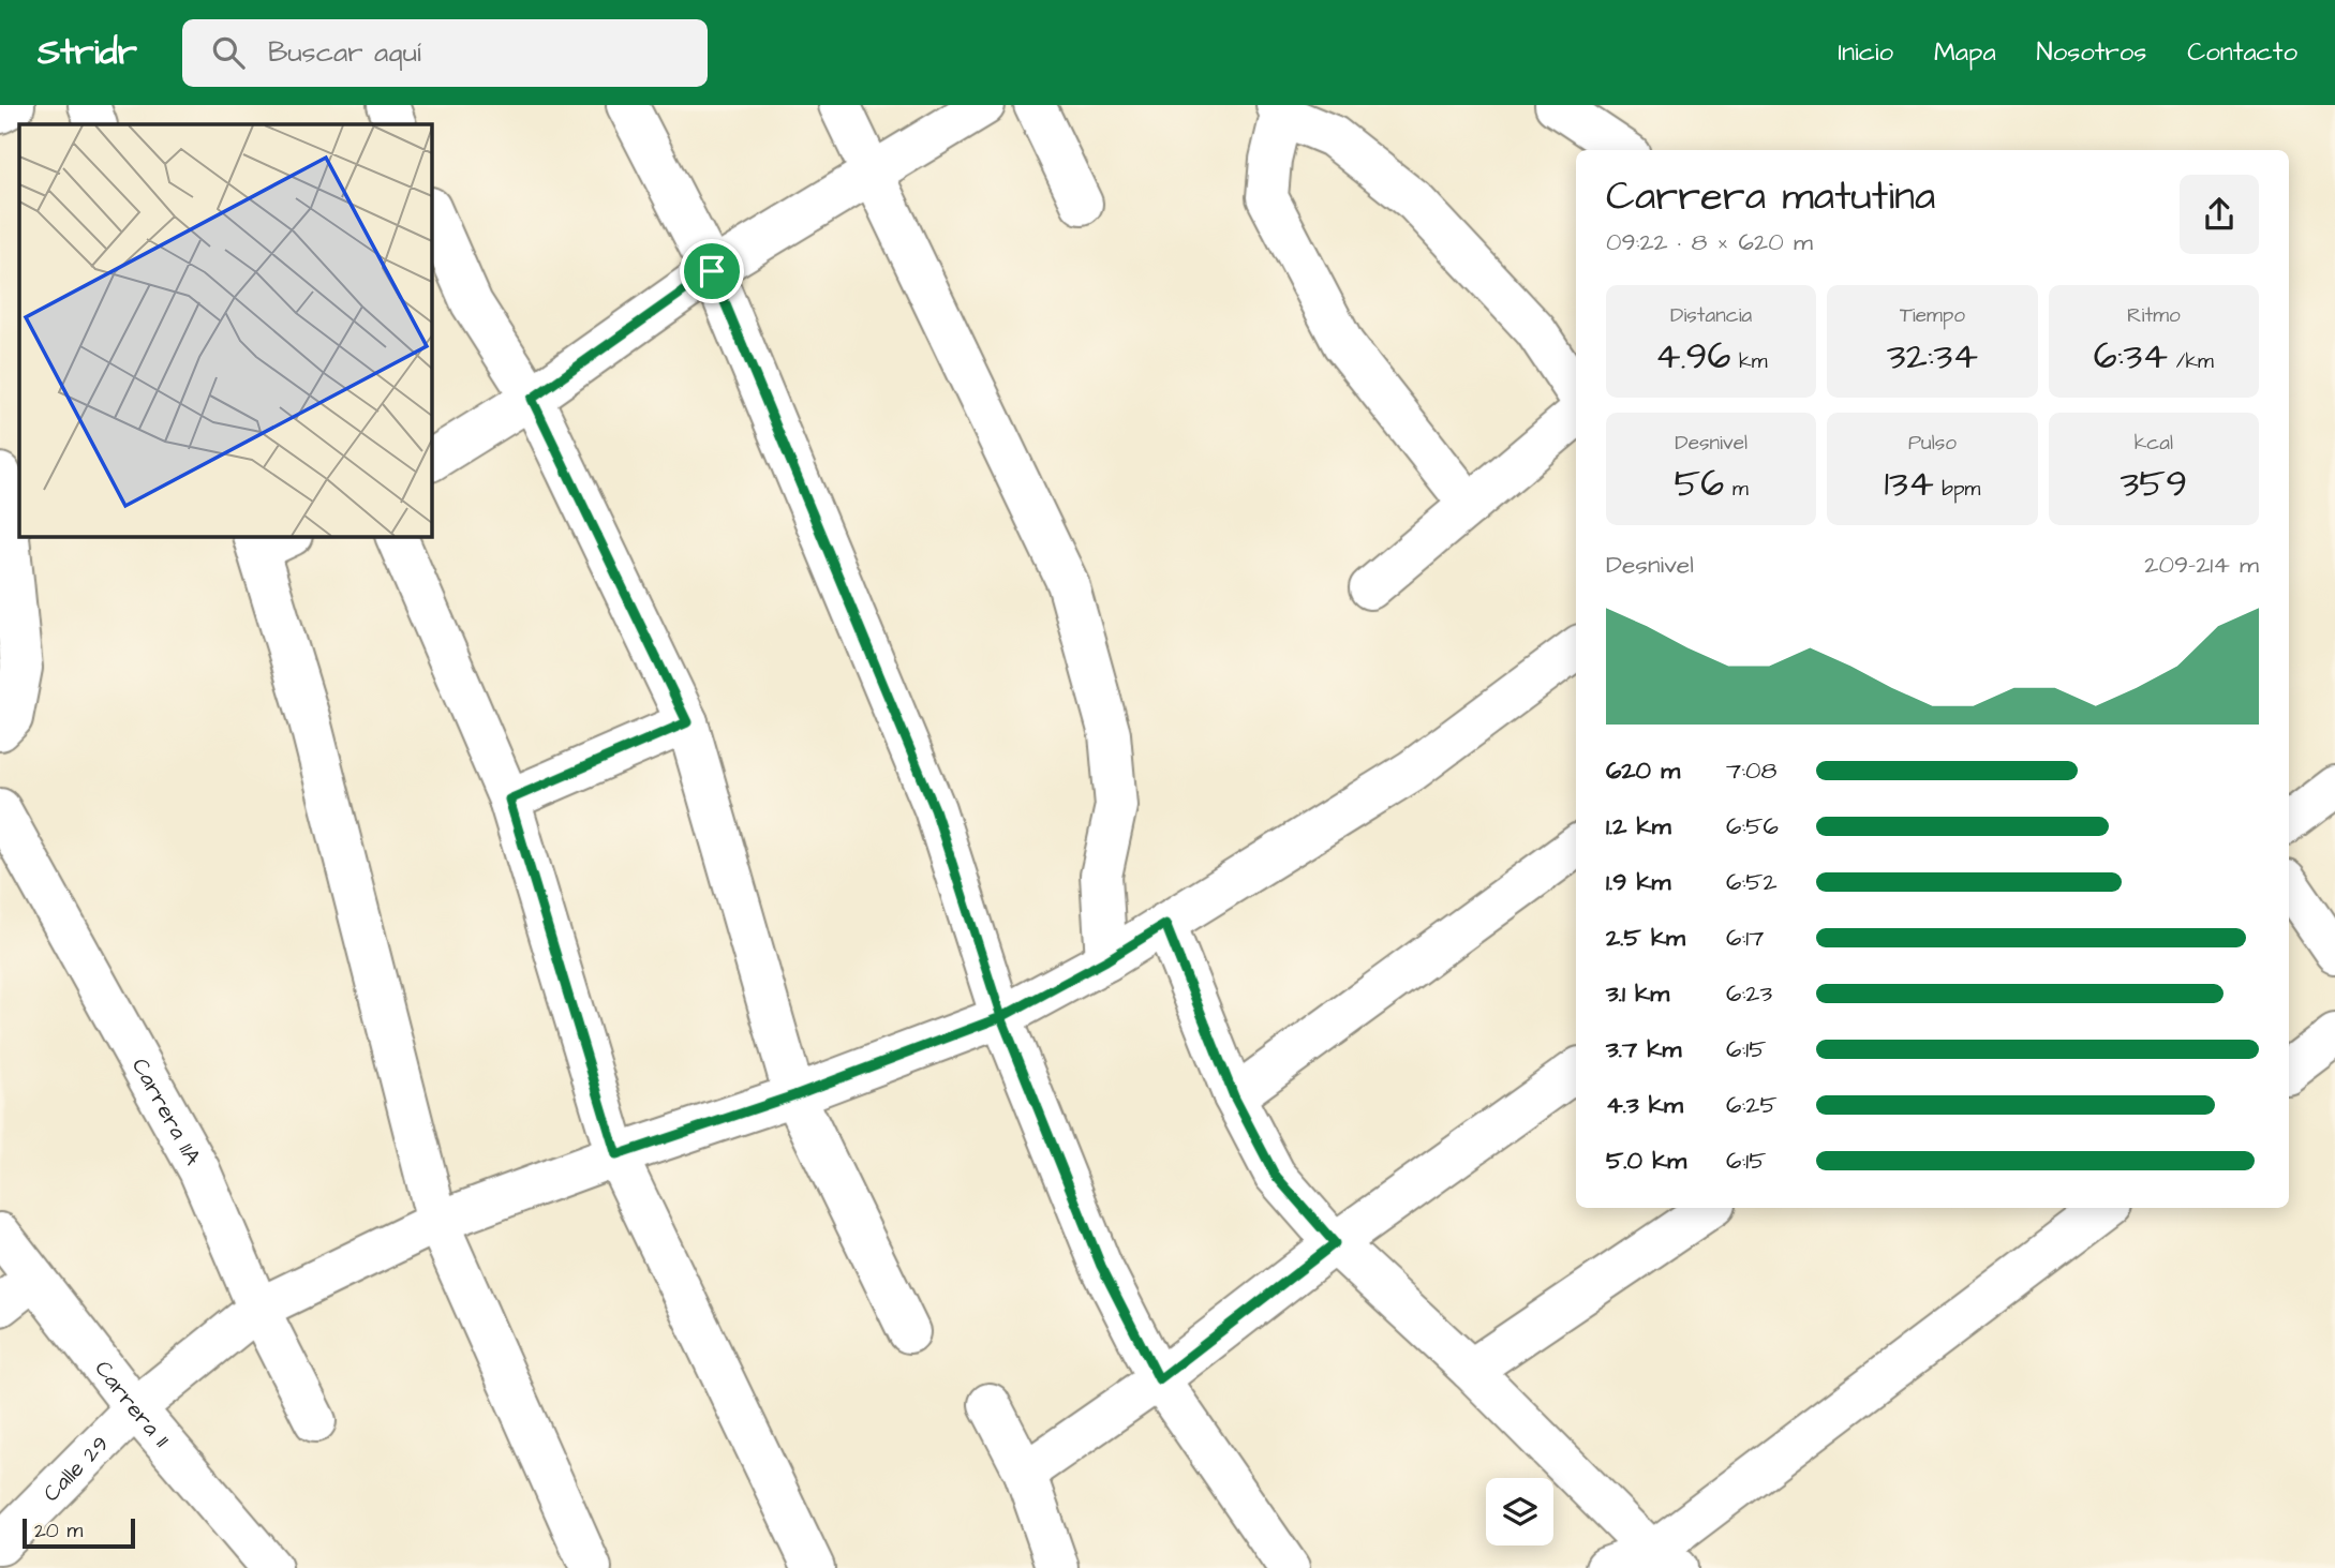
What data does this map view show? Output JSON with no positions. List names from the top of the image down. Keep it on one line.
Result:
{"streets":{"street":["Carrera 11A","Carrera 11","Calle 29"]},"crossings":[["Carrera 11A","Calle 29"],["Carrera 11","Calle 29"]],"scale_bar":"20 m","page":{"header":"Stridr","search":"Buscar aquí","nav":["Inicio","Mapa","Nosotros","Contacto"],"heading":["Carrera matutina","09:22 · 8 × 620 m"],"stats":[["Distancia","4.96 km"],["Tiempo","32:34"],["Ritmo","6:34 /km"],["Desnivel","56 m"],["Pulso","134 bpm"],["kcal","359"]],"chart":["Desnivel","209–214 m"],"list":[{"name":"620 m","note":"7:08"},{"name":"1.2 km","note":"6:56"},{"name":"1.9 km","note":"6:52"},{"name":"2.5 km","note":"6:17"},{"name":"3.1 km","note":"6:23"},{"name":"3.7 km","note":"6:15"},{"name":"4.3 km","note":"6:25"},{"name":"5.0 km","note":"6:15"}],"scale":"20 m"}}
